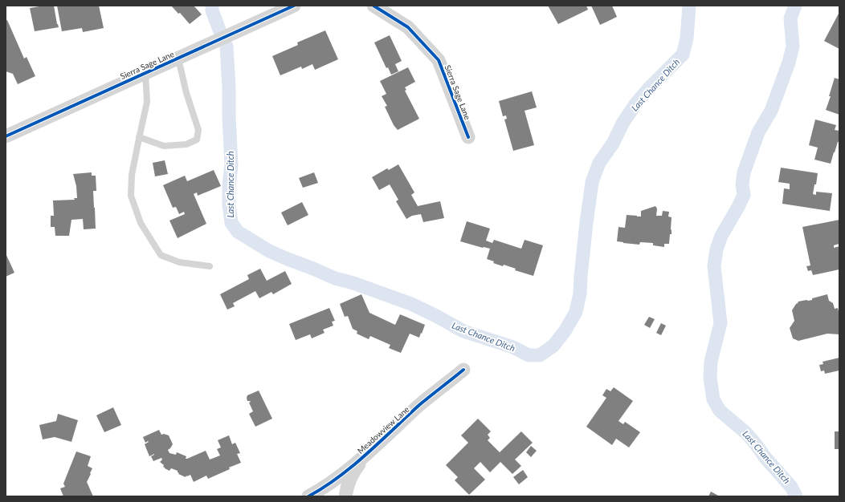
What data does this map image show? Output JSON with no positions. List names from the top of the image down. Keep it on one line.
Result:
{"streets":{"street":["Sierra Sage Lane","Meadowview Lane"]},"water":["Last Chance Ditch"]}
